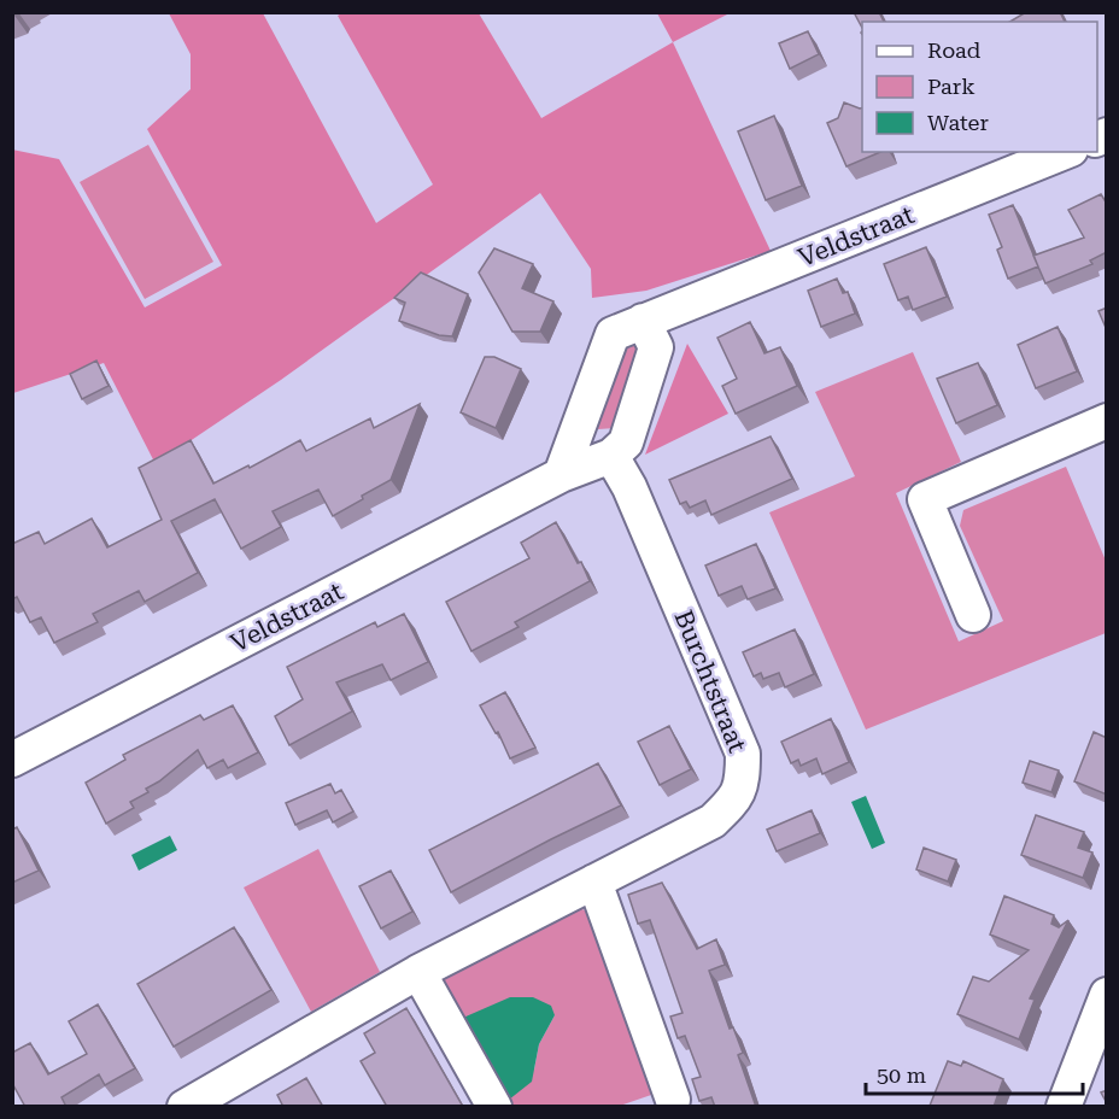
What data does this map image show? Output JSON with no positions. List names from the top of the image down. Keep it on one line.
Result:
{"streets":{"street":["Veldstraat","Burchtstraat"]},"crossings":[["Veldstraat","Burchtstraat"]],"legend":["Road","Park","Water"],"scale_bar":"50 m"}
